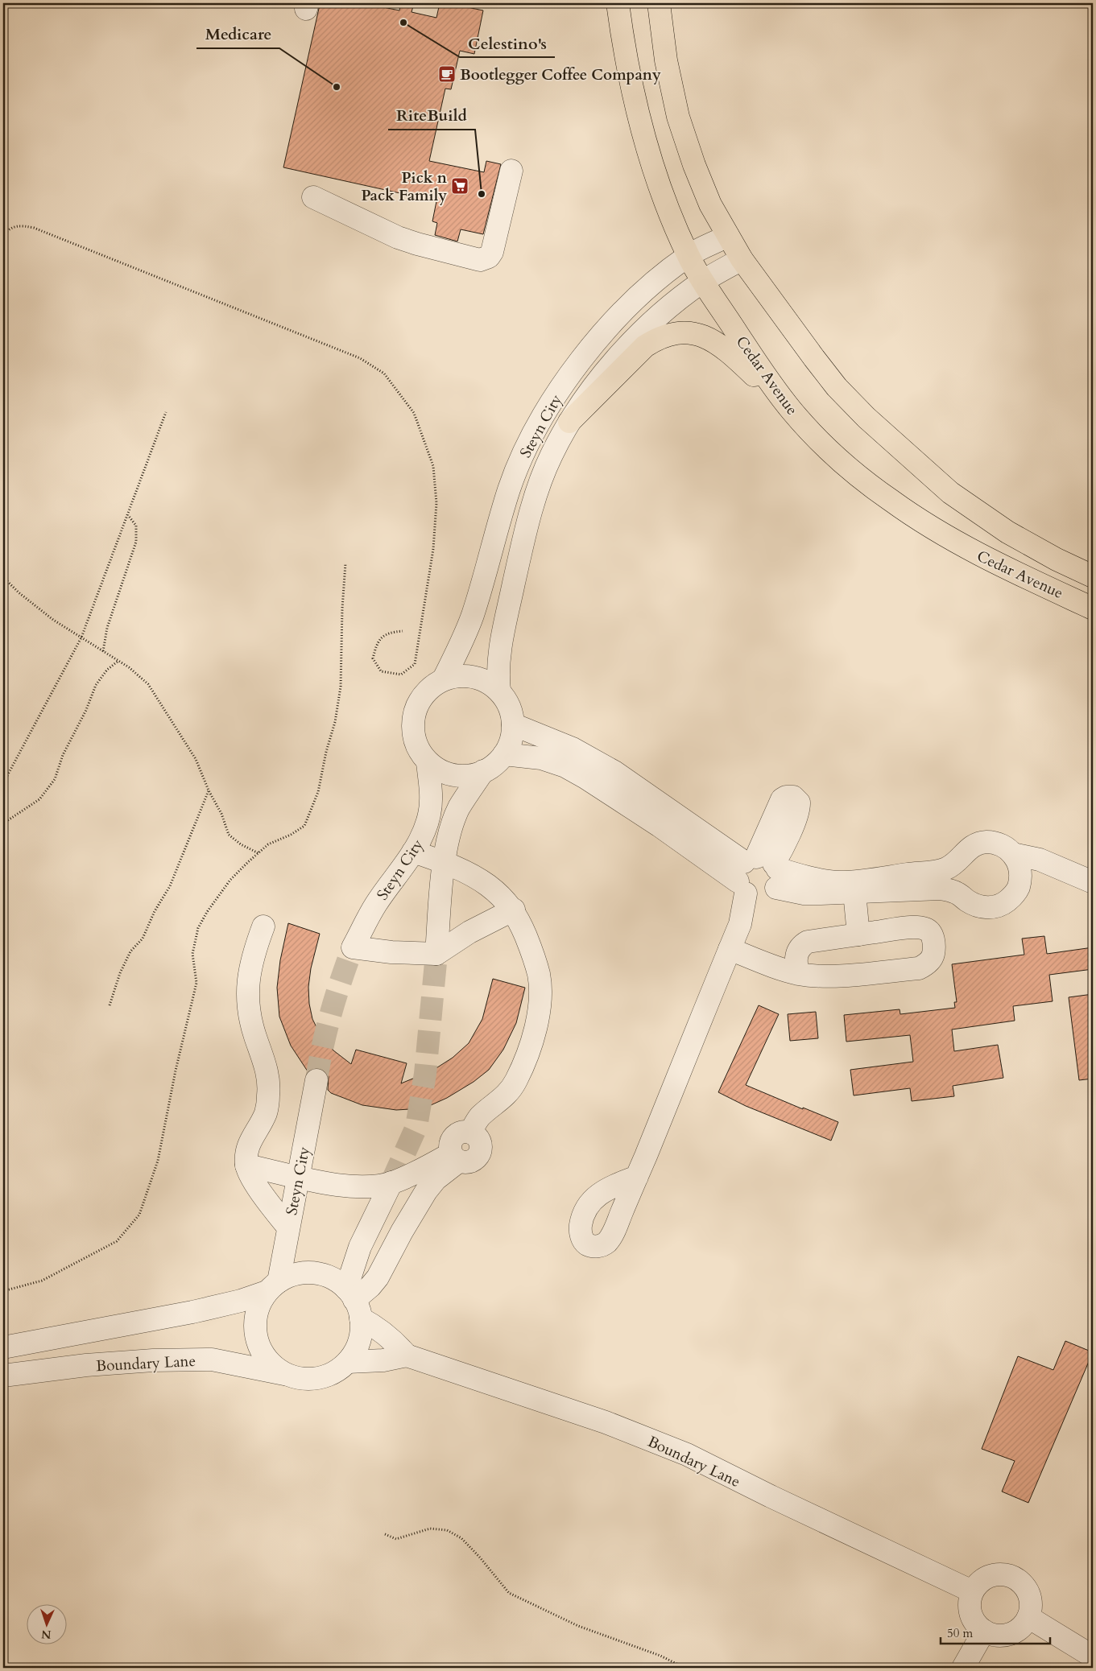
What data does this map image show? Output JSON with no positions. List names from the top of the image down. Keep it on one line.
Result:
{"streets":{"main road":["Cedar Avenue"],"street":["Steyn City","Boundary Lane"]},"crossings":[["Cedar Avenue","Steyn City"],["Steyn City","Boundary Lane"]],"places":{"other":["Celestino's","Medicare","RiteBuild"],"cafe":["Bootlegger Coffee Company"],"supermarket":["Pick n Pack Family"]},"scale_bar":"50 m","north":"bottom"}
